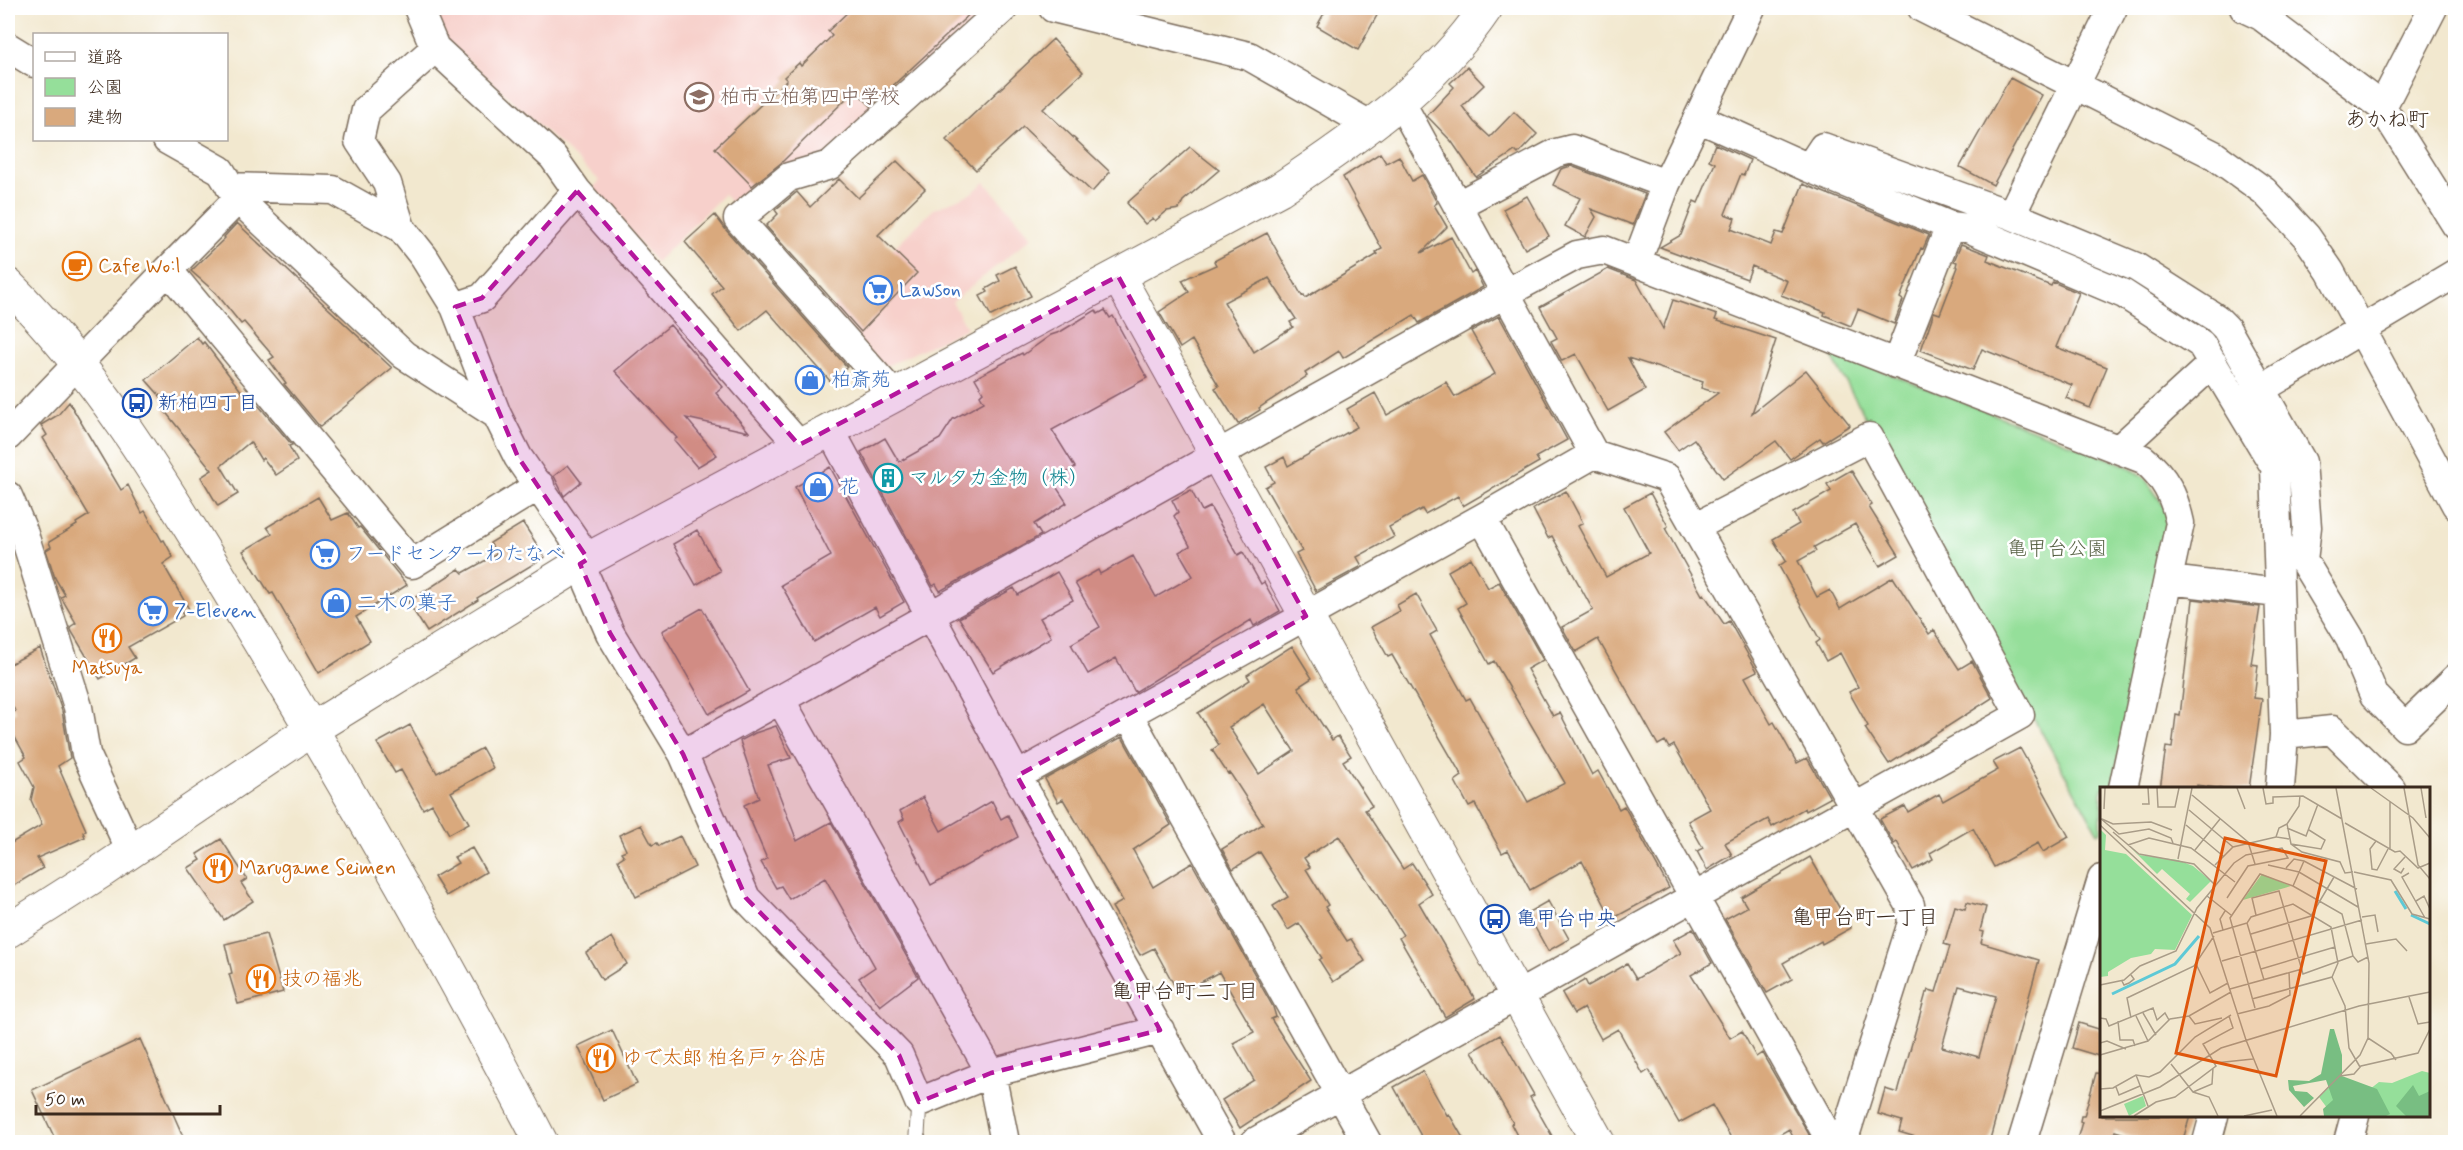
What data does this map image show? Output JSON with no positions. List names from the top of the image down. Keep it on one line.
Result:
{"districts":["あかね町","亀甲台町一丁目","亀甲台町二丁目"],"parks":["亀甲台公園"],"places":{"school or university":["柏市立柏第四中学校"],"cafe":["Cafe Wo:l"],"supermarket":["Lawson","フードセンターわたなべ","7-Eleven"],"shop":["柏斎苑","花","二木の菓子"],"bus stop":["新柏四丁目","亀甲台中央"],"building":["マルタカ金物（株）"],"restaurant":["Matsuya","Marugame Seimen","技の福兆","ゆで太郎 柏名戸ヶ谷店"]},"legend":["道路","公園","建物"],"scale_bar":"50 m"}
